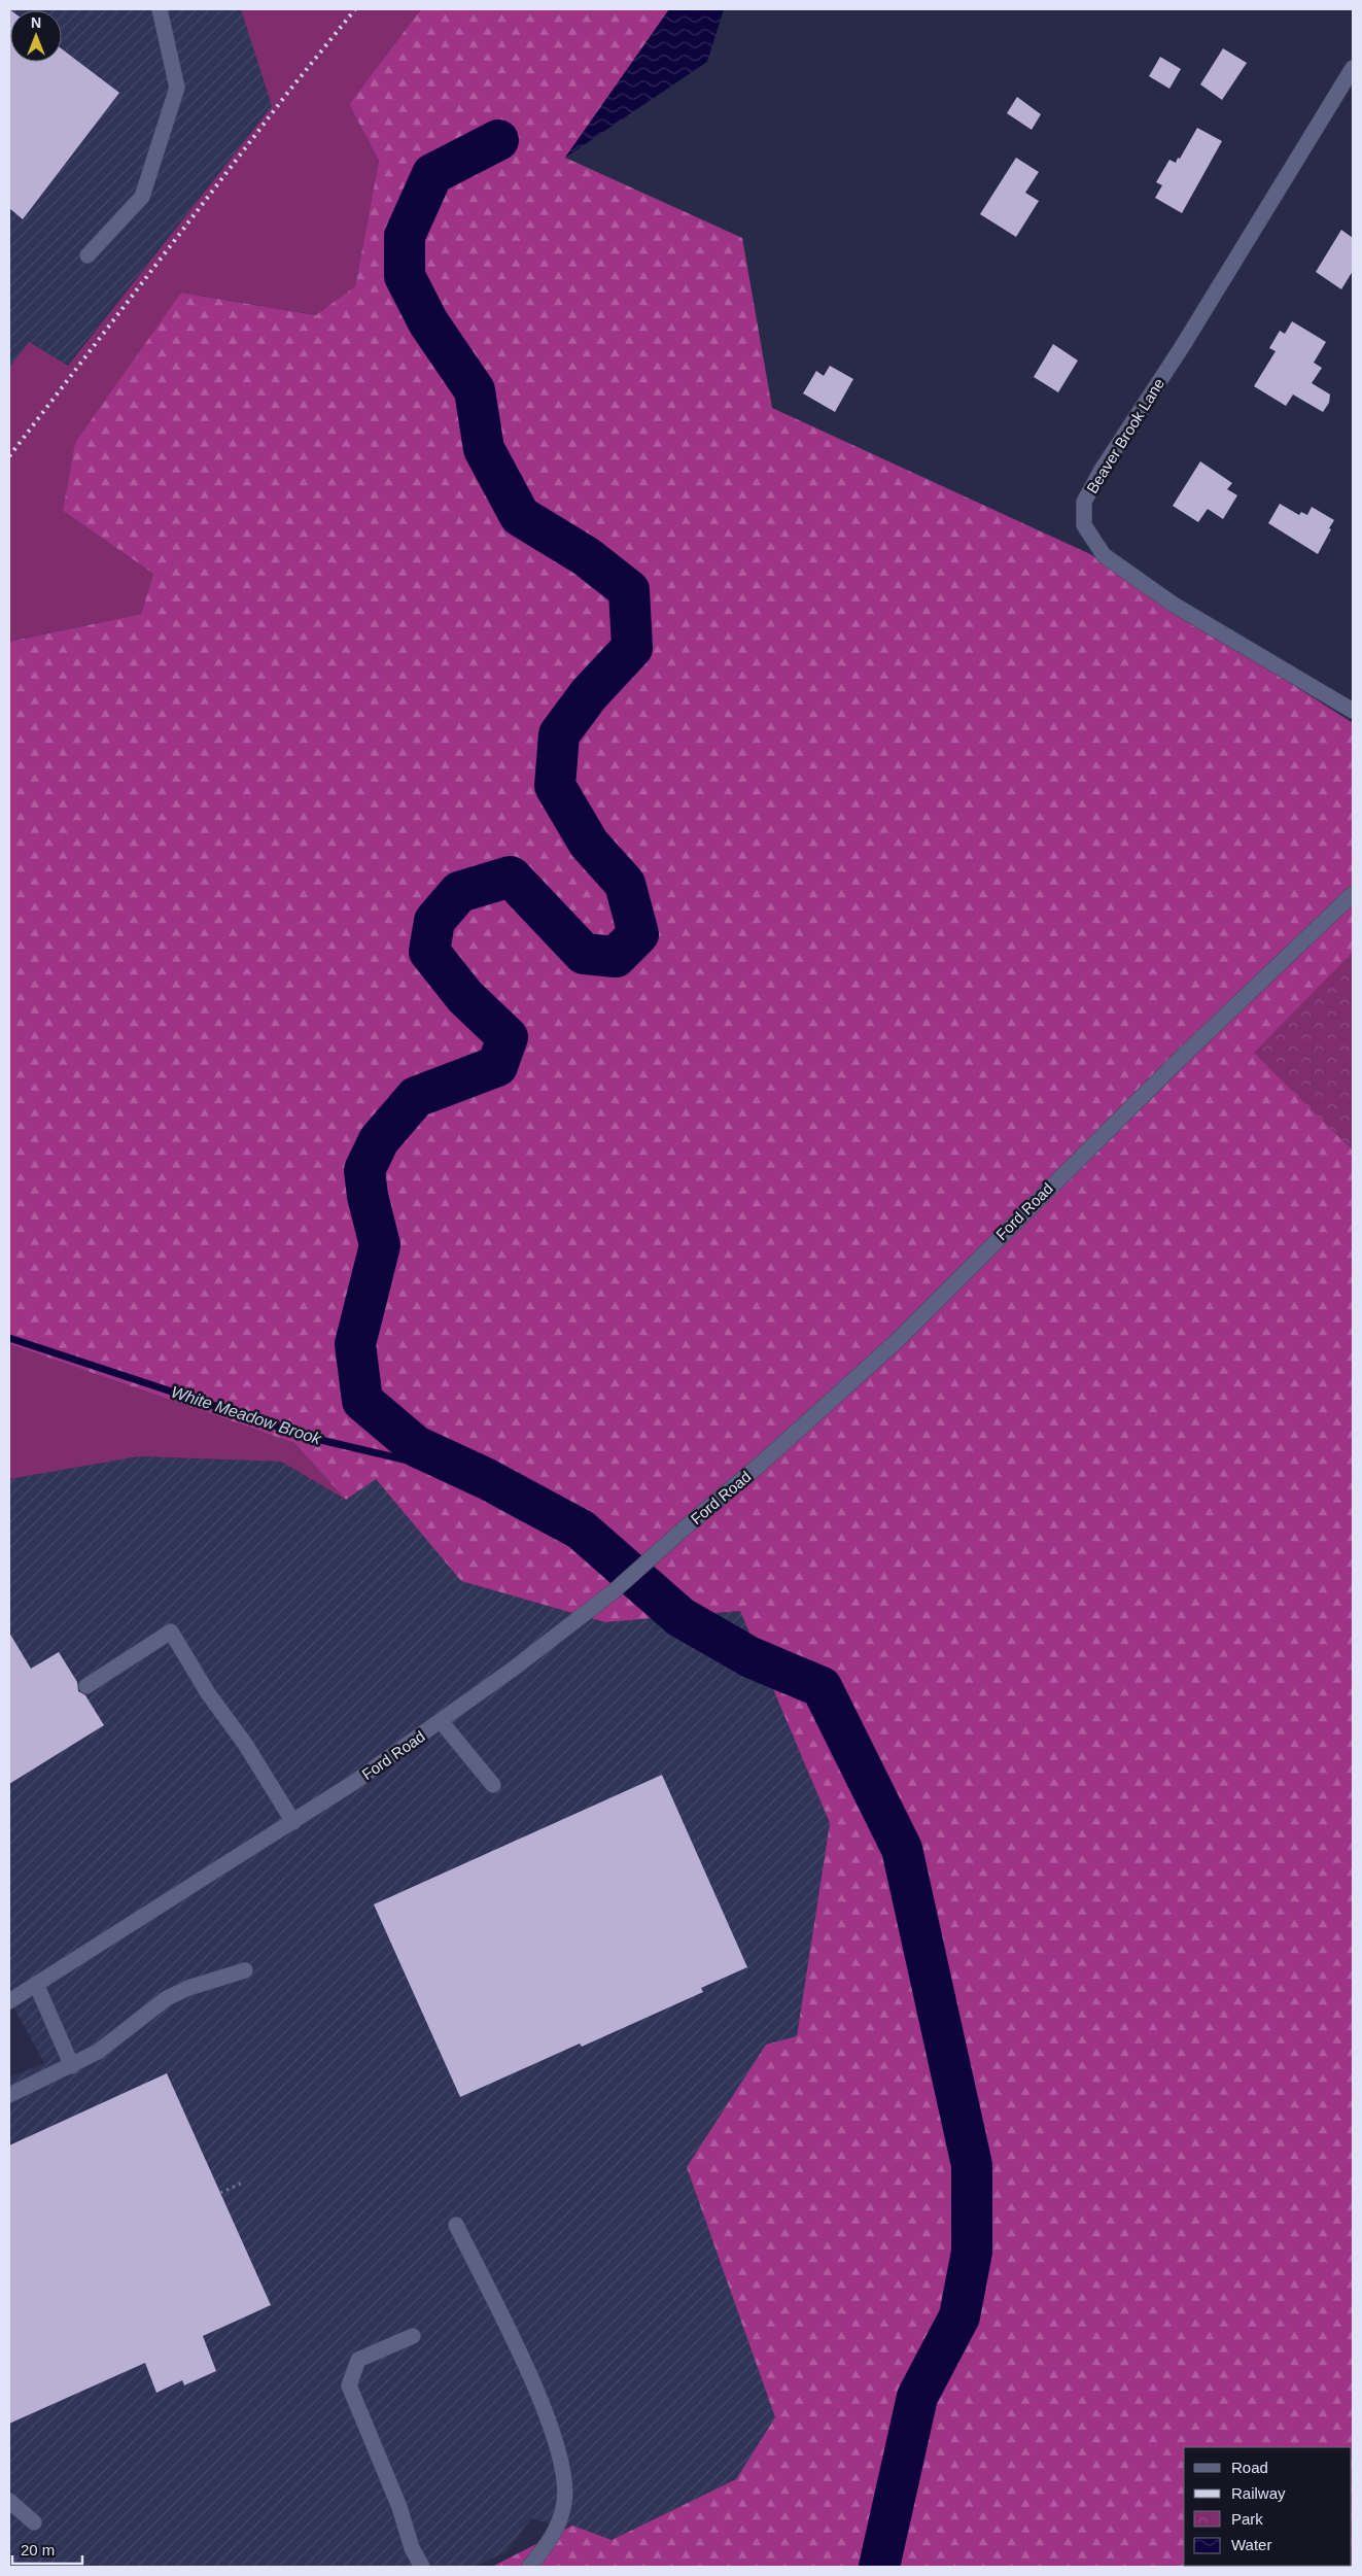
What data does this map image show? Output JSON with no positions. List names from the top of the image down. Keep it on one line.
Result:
{"streets":{"street":["Beaver Brook Lane","Ford Road"]},"water":["White Meadow Brook"],"legend":["Road","Railway","Park","Water"],"scale_bar":"20 m","north":"top"}
